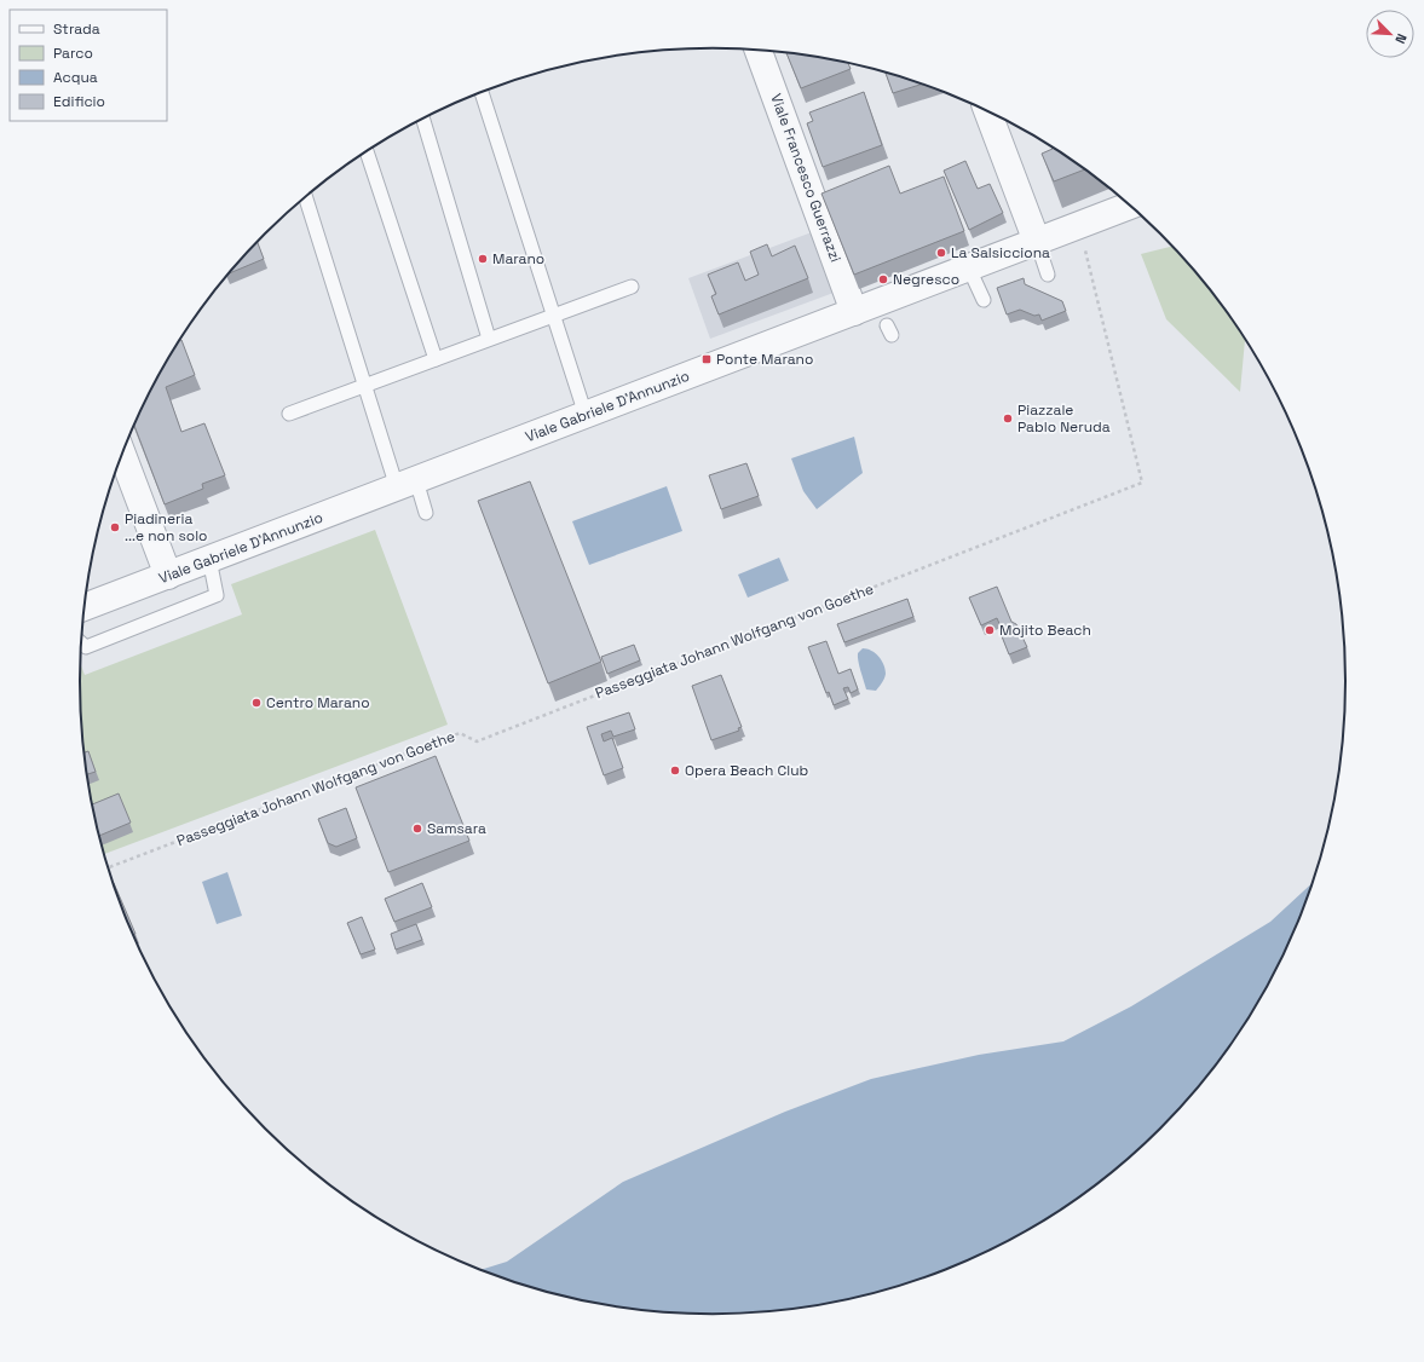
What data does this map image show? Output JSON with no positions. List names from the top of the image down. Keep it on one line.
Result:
{"streets":{"street":["Viale Francesco Guerrazzi","Viale Gabriele D'Annunzio"],"path":["Passeggiata Johann Wolfgang von Goethe"]},"crossings":[["Viale Francesco Guerrazzi","Viale Gabriele D'Annunzio"]],"places":{"other":["La Salsicciona","Marano","Negresco","Piazzale Pablo Neruda","Piadineria ...e non solo","Mojito Beach","Centro Marano","Opera Beach Club","Samsara"],"transit":["Ponte Marano"]},"legend":["Strada","Parco","Acqua","Edificio"],"north":"bottom right"}
